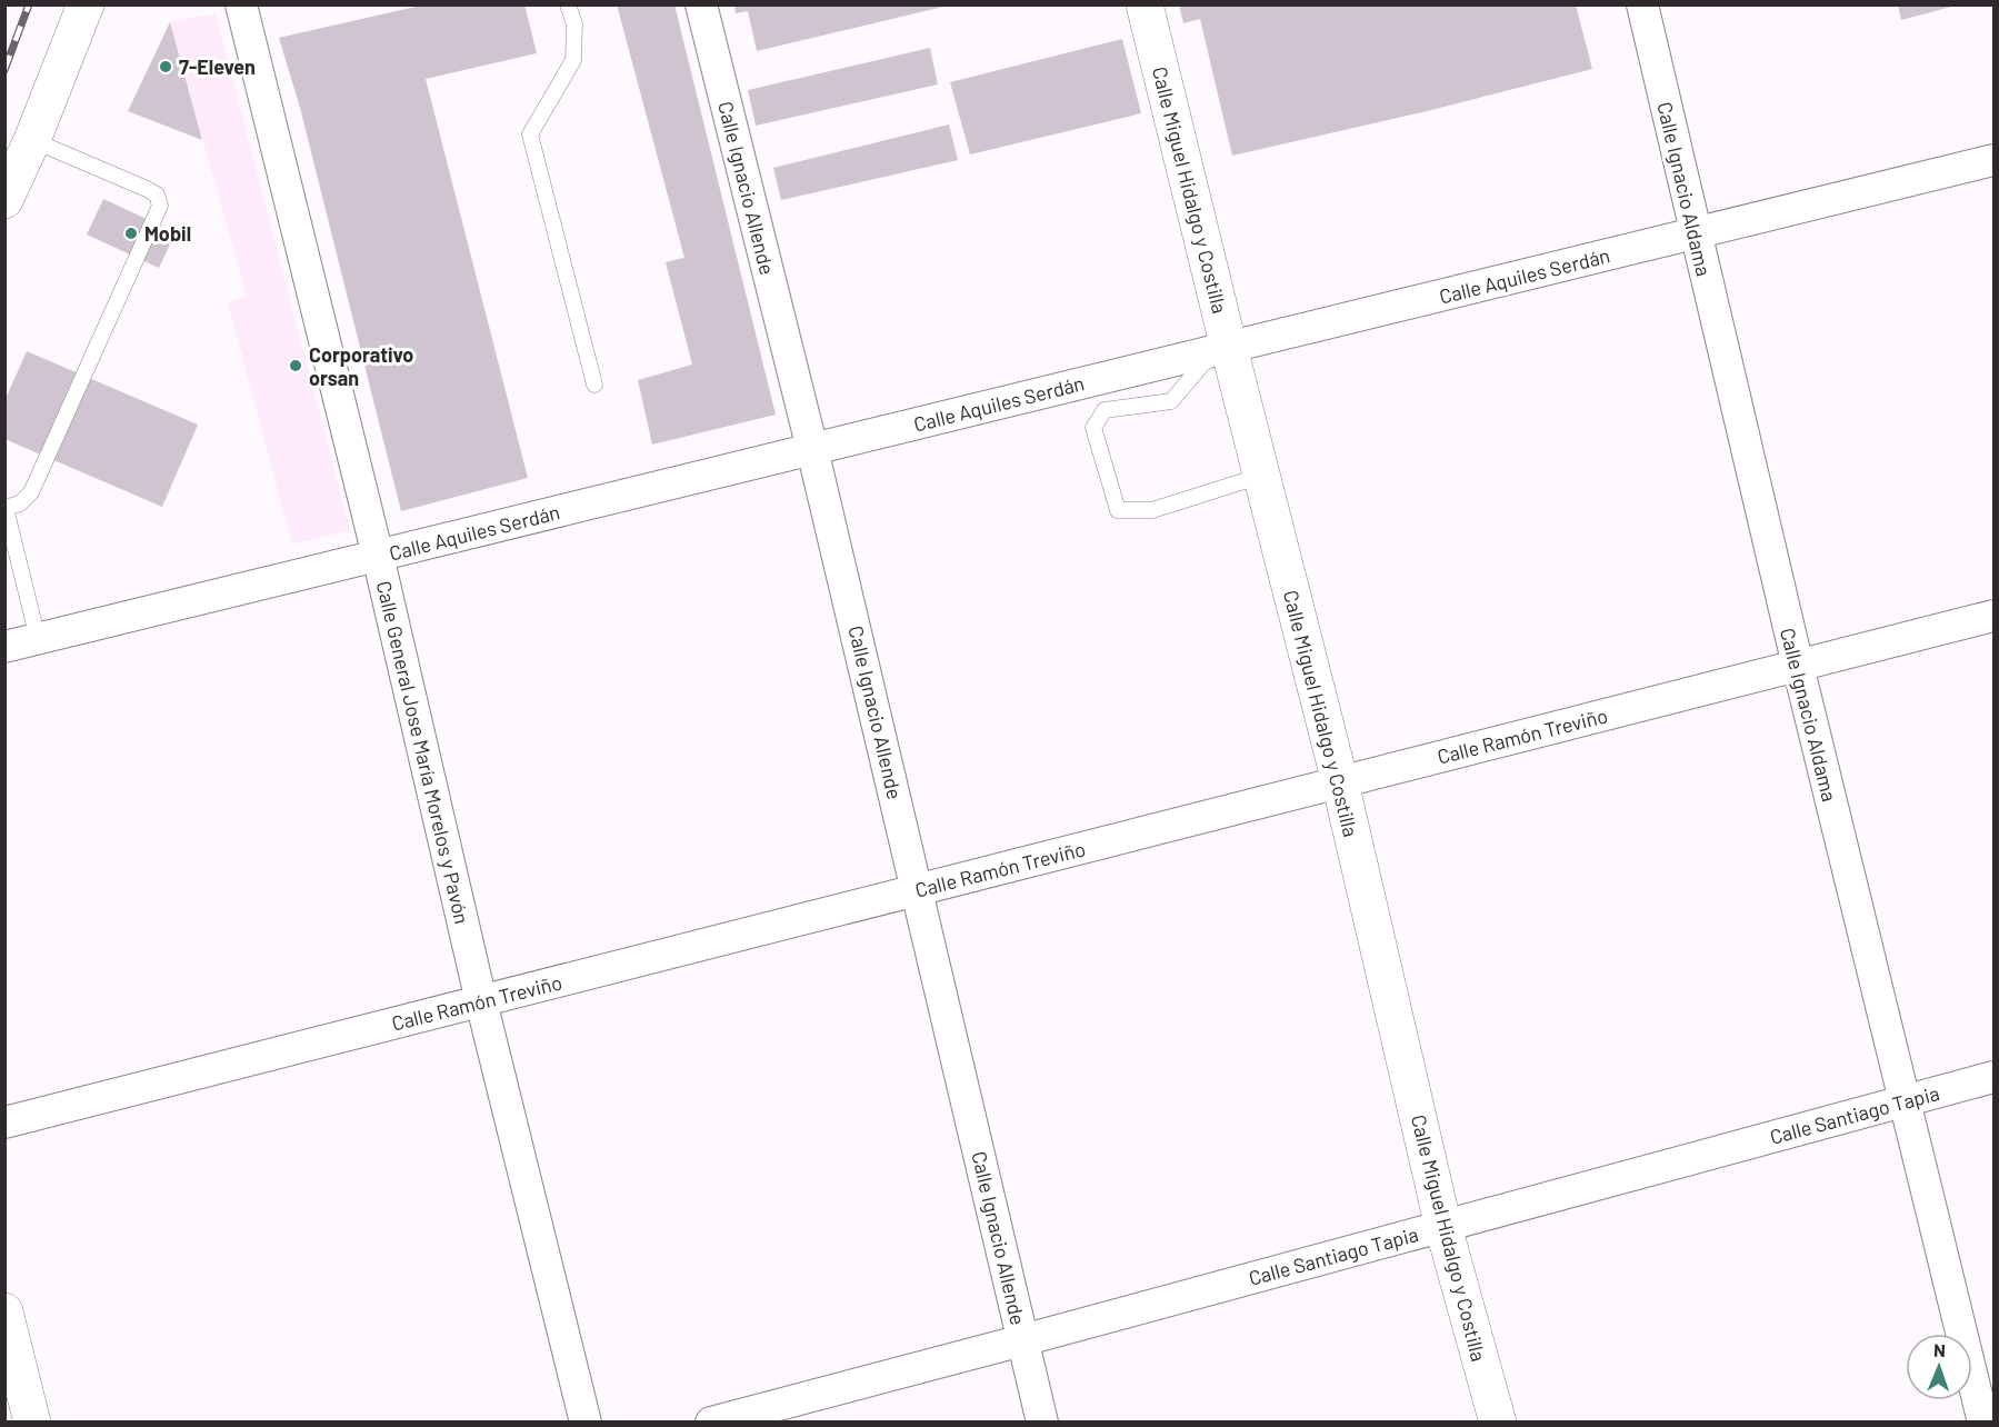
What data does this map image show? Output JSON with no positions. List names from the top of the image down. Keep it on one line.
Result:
{"streets":{"main road":["Calle Miguel Hidalgo y Costilla"],"street":["Calle Ignacio Allende","Calle Ignacio Aldama","Calle Aquiles Serdán","Calle Ramón Treviño","Calle General Jose María Morelos y Pavón","Calle Santiago Tapia"]},"crossings":[["Calle Ignacio Allende","Calle Aquiles Serdán"],["Calle Ignacio Allende","Calle Ramón Treviño"],["Calle Ignacio Allende","Calle Santiago Tapia"],["Calle Ignacio Aldama","Calle Aquiles Serdán"],["Calle Ignacio Aldama","Calle Ramón Treviño"],["Calle Ignacio Aldama","Calle Santiago Tapia"],["Calle Miguel Hidalgo y Costilla","Calle Aquiles Serdán"],["Calle Miguel Hidalgo y Costilla","Calle Ramón Treviño"],["Calle Miguel Hidalgo y Costilla","Calle Santiago Tapia"],["Calle Aquiles Serdán","Calle General Jose María Morelos y Pavón"],["Calle Ramón Treviño","Calle General Jose María Morelos y Pavón"]],"places":["7-Eleven","Mobil","Corporativo orsan"],"north":"top"}
